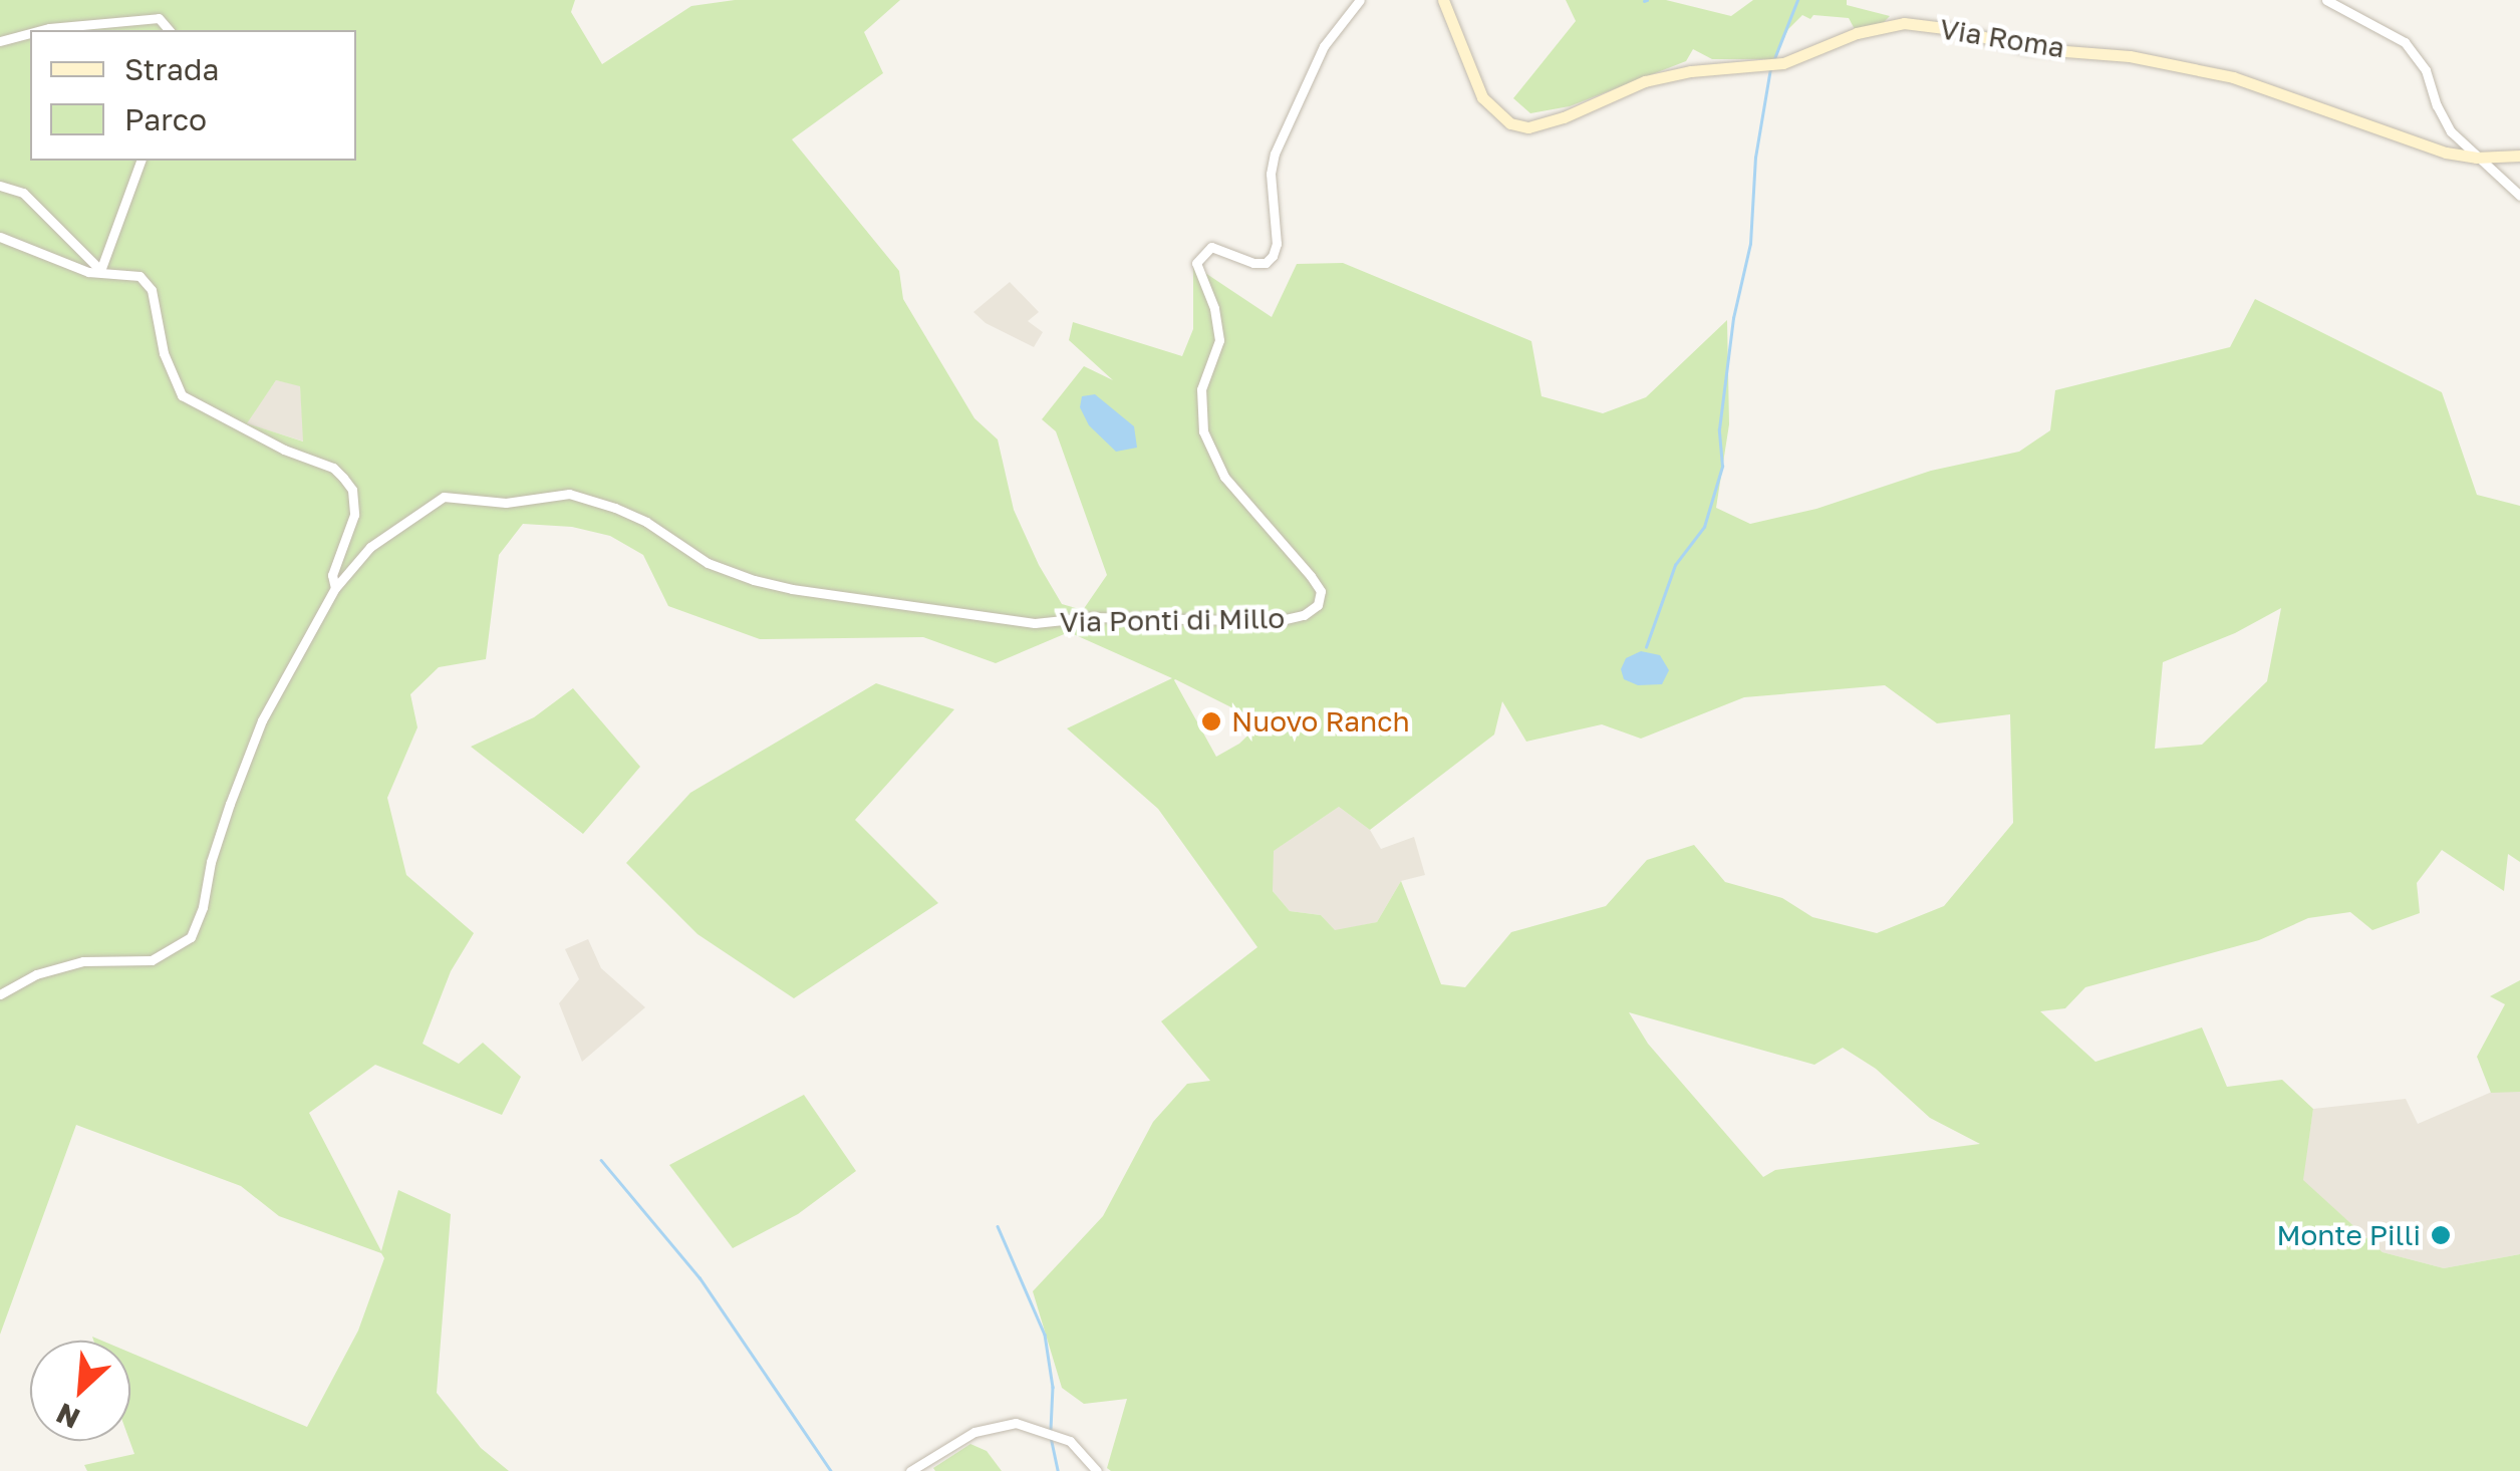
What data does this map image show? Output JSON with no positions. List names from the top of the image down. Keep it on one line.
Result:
{"streets":{"main road":["Via Roma"],"street":["Via Ponti di Millo"]},"places":["Nuovo Ranch","Monte Pilli"],"legend":["Strada","Parco"],"north":"bottom left"}
